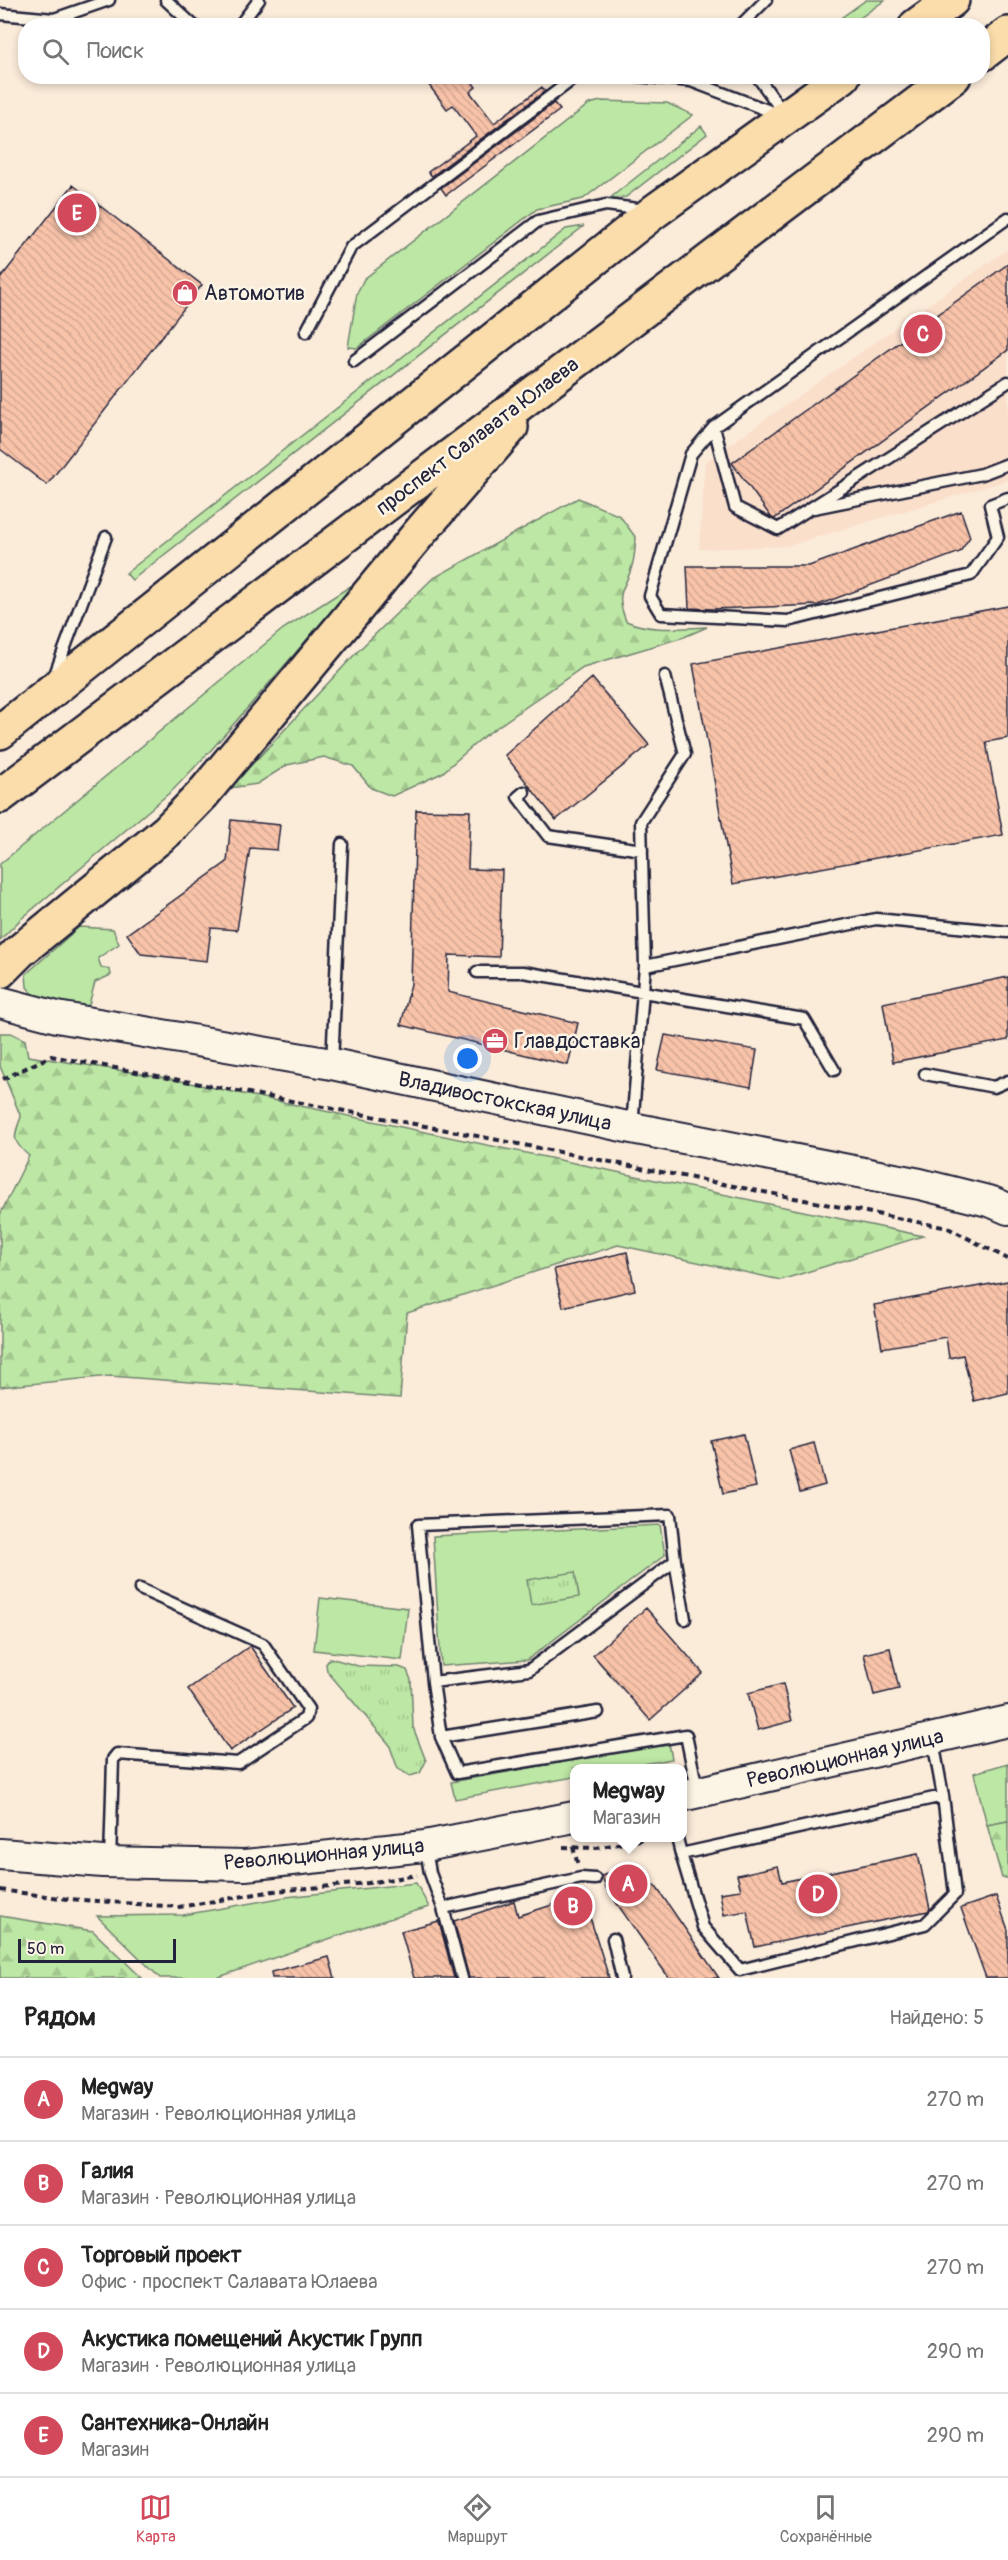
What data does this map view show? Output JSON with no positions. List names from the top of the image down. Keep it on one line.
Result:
{"streets":{"main road":["проспект Салавата Юлаева"],"street":["Владивостокская улица","Революционная улица"]},"places":{"shop":["Автомотив"],"office":["Главдоставка"]},"scale_bar":"50 m","page":{"search":"Поиск","pins":["E","C","A","D","B"],"popup":["Megway","Магазин"],"scale":"50 m","heading":["Рядом","Найдено: 5"],"list":[{"mark":"A","name":"Megway","note":"Магазин · Революционная улица","value":"270 m"},{"mark":"B","name":"Галия","note":"Магазин · Революционная улица","value":"270 m"},{"mark":"C","name":"Торговый проект","note":"Офис · проспект Салавата Юлаева","value":"270 m"},{"mark":"D","name":"Акустика помещений Акустик Групп","note":"Магазин · Революционная улица","value":"290 m"},{"mark":"E","name":"Сантехника-Онлайн","note":"Магазин","value":"290 m"}],"nav":["Карта","Маршрут","Сохранённые"]}}
